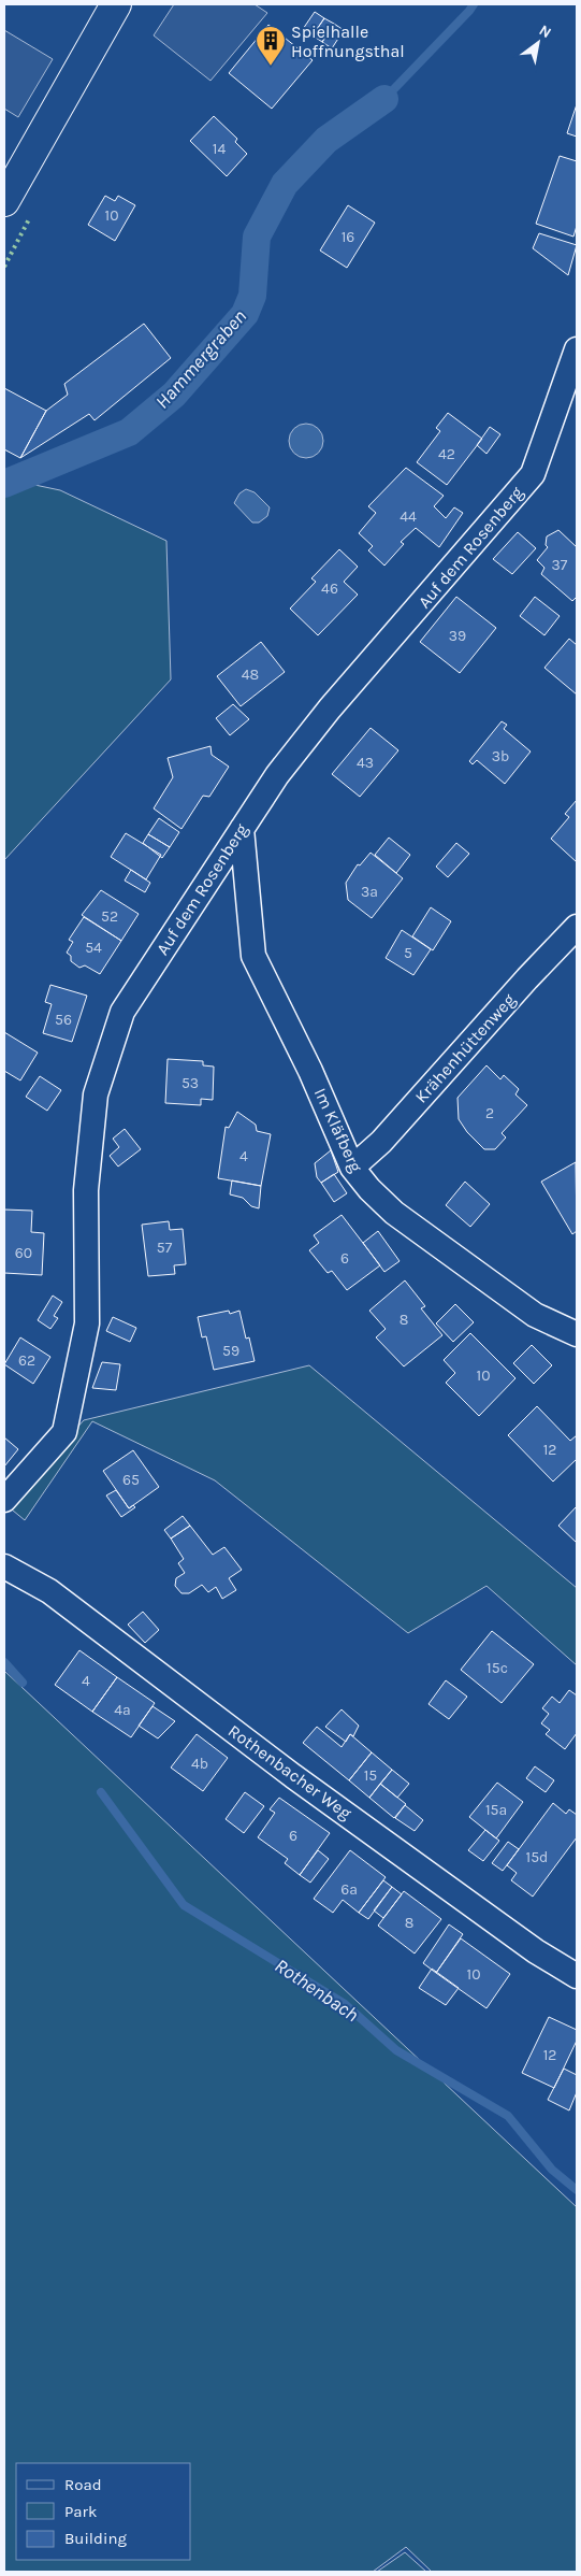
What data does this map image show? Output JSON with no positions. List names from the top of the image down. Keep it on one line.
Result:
{"streets":{"street":["Auf dem Rosenberg","Krähenhüttenweg","Im Kläfberg","Rothenbacher Weg"]},"crossings":[["Auf dem Rosenberg","Im Kläfberg"],["Krähenhüttenweg","Im Kläfberg"]],"water":["Hammergraben","Rothenbach"],"places":{"building":["Spielhalle Hoffnungsthal"]},"house_numbers":["14","10","16","42","44","37","46","39","48","3b","43","3a","52","54","5","56","53","2","4","57","60","6","8","59","62","10","12","65","15c","4","4a","4b","15","15a","6","15d","6a","8","10","12"],"legend":["Road","Park","Building"],"north":"top right"}
